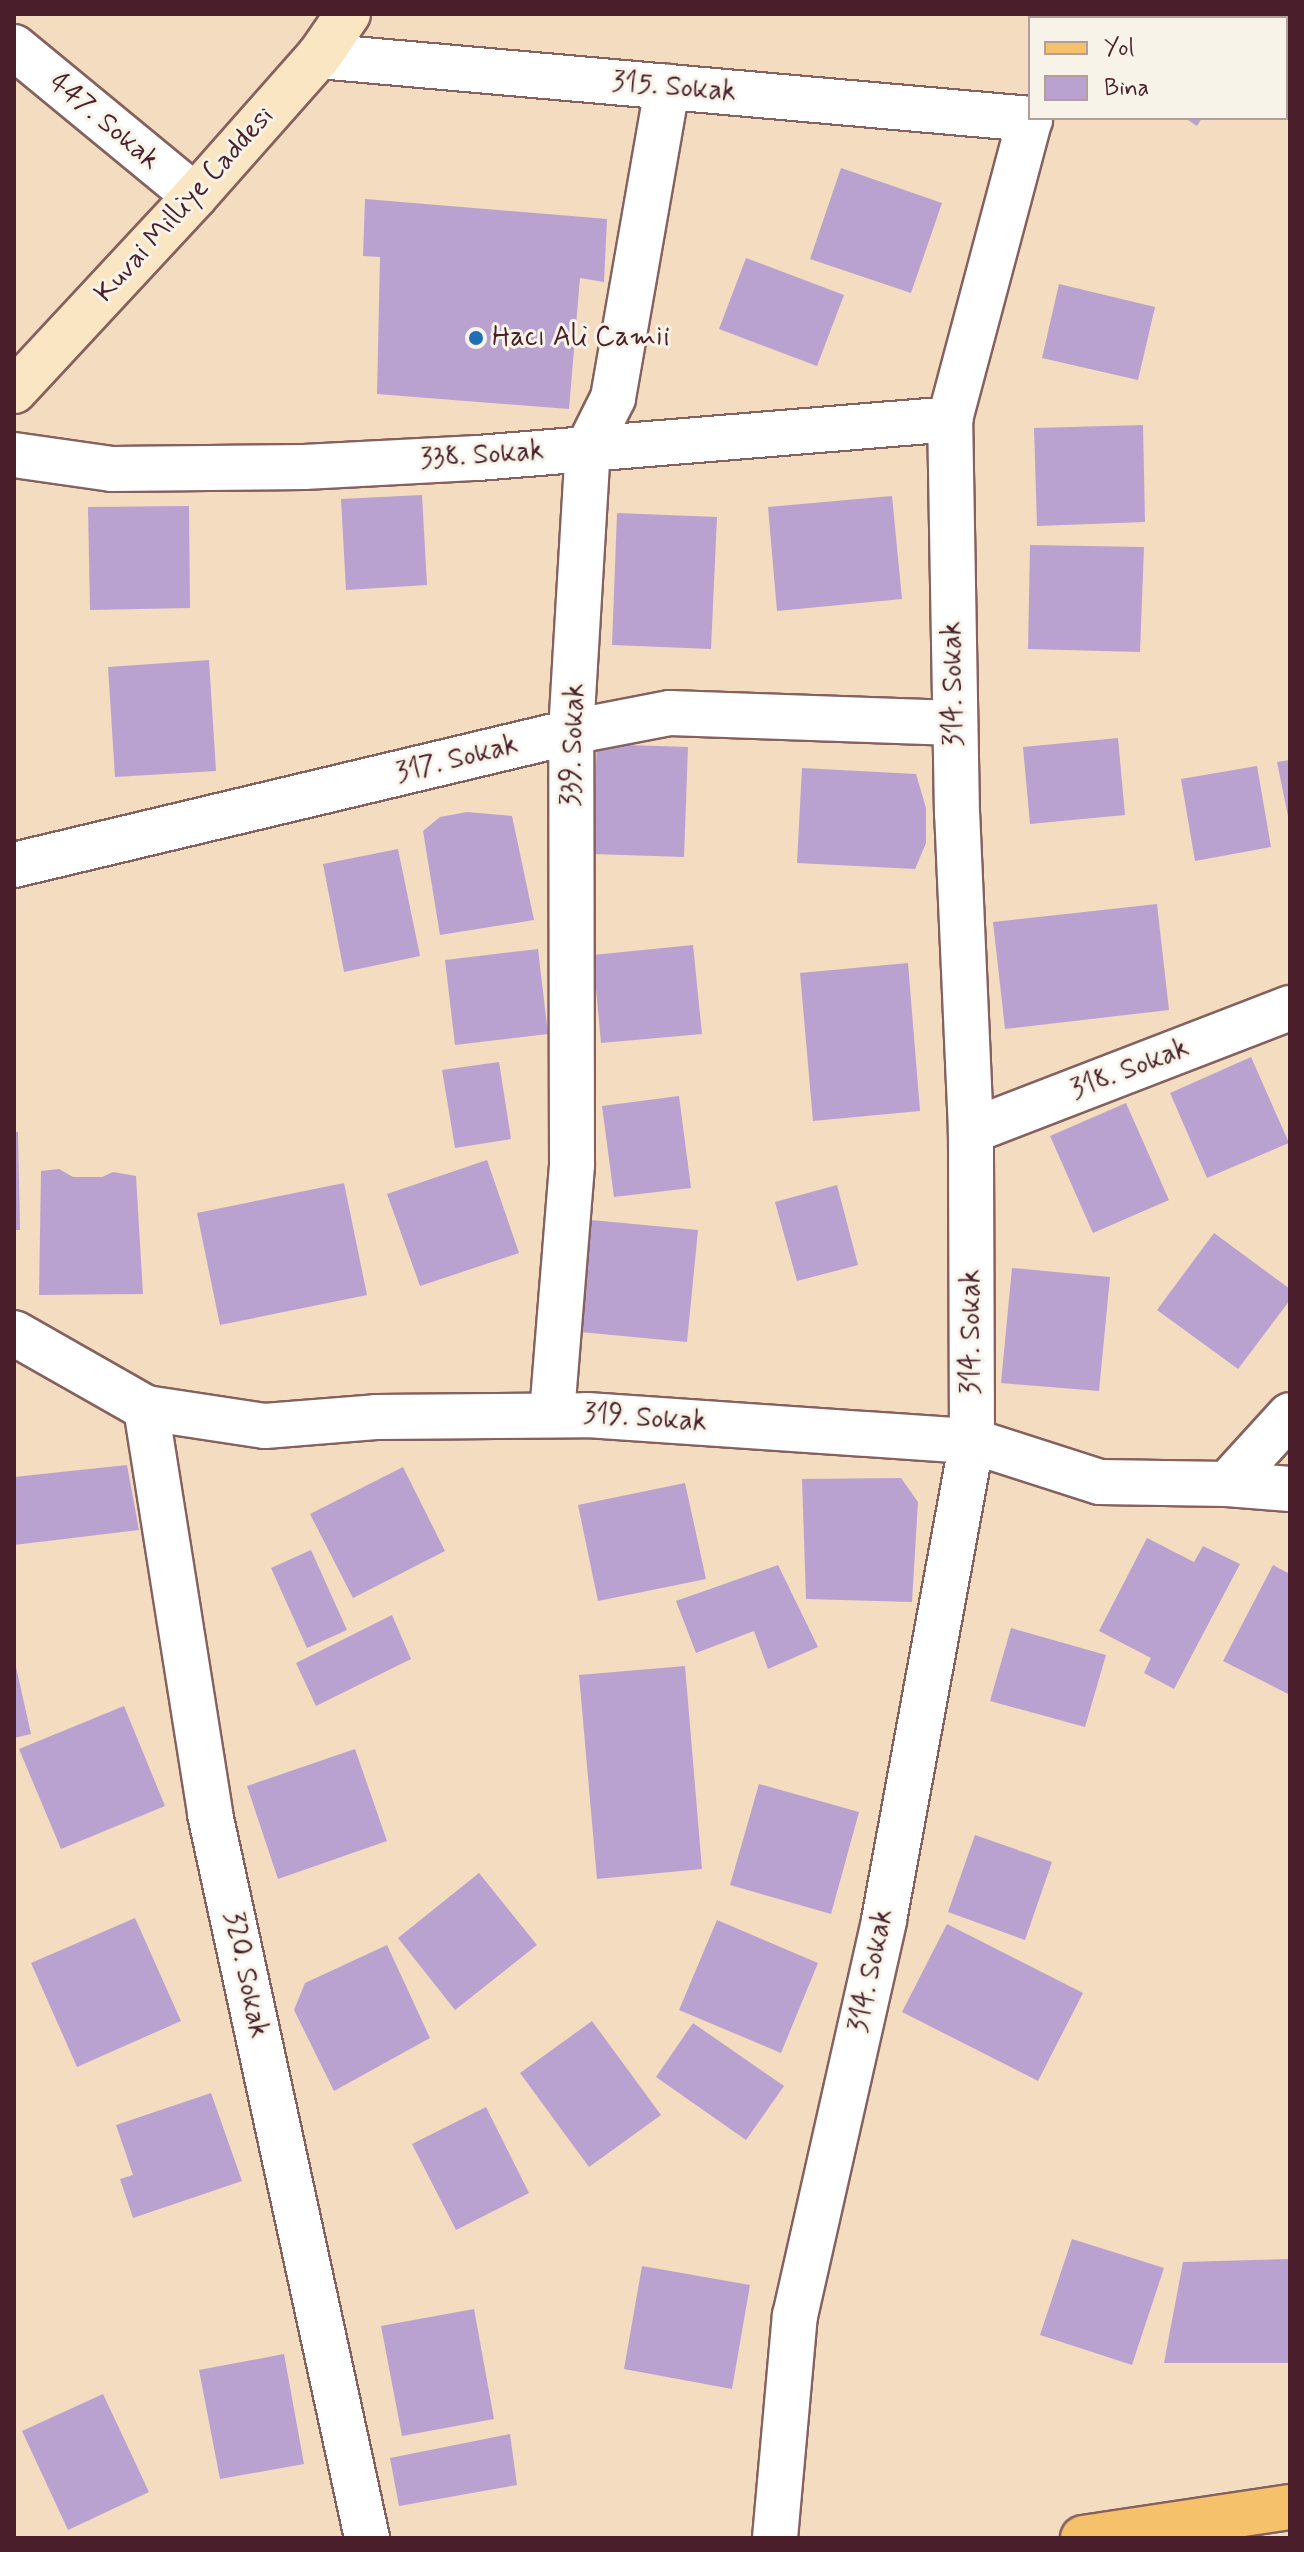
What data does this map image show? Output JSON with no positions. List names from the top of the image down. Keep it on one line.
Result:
{"streets":{"street":["315. Sokak","447. Sokak","Kuvai Milliye Caddesi","338. Sokak","314. Sokak","339. Sokak","317. Sokak","318. Sokak","319. Sokak","320. Sokak"]},"crossings":[["315. Sokak","Kuvai Milliye Caddesi"],["315. Sokak","339. Sokak"],["447. Sokak","Kuvai Milliye Caddesi"],["338. Sokak","314. Sokak"],["338. Sokak","339. Sokak"],["314. Sokak","317. Sokak"],["314. Sokak","318. Sokak"],["314. Sokak","319. Sokak"],["339. Sokak","317. Sokak"],["339. Sokak","319. Sokak"],["319. Sokak","320. Sokak"]],"places":["Hacı Ali Camii"],"legend":["Yol","Bina"]}
